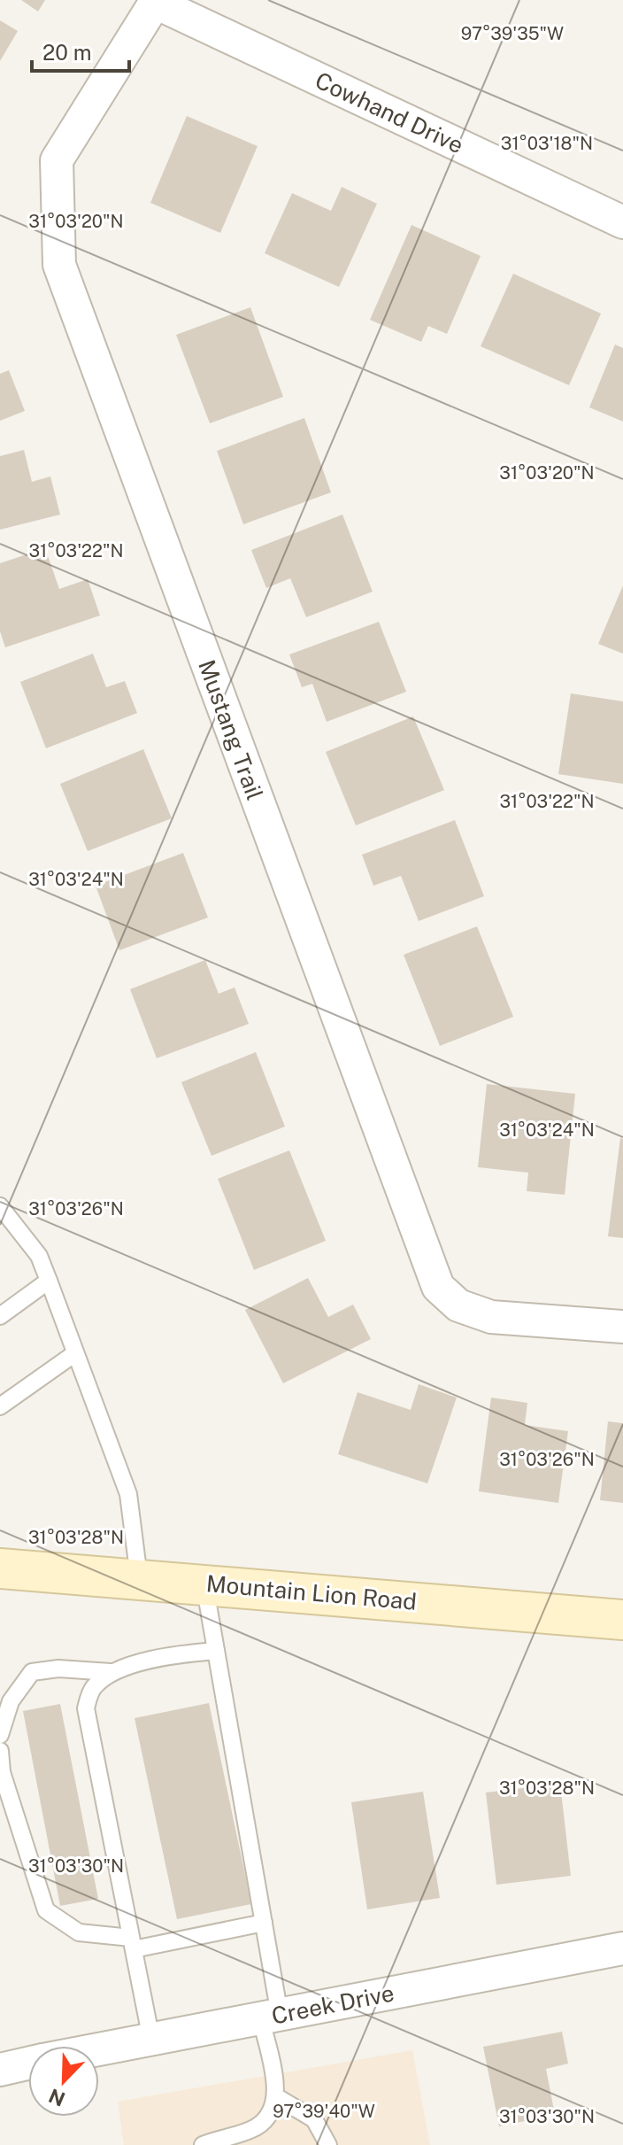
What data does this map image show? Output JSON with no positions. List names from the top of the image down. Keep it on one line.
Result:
{"streets":{"street":["Cowhand Drive","Mustang Trail","Mountain Lion Road","Creek Drive"]},"crossings":[["Cowhand Drive","Mustang Trail"]],"scale_bar":"20 m","north":"bottom left","coordinates":["97°39'35\"W","31°03'18\"N","31°03'20\"N","31°03'22\"N","31°03'24\"N","31°03'26\"N","31°03'28\"N","31°03'30\"N","97°39'40\"W"]}
